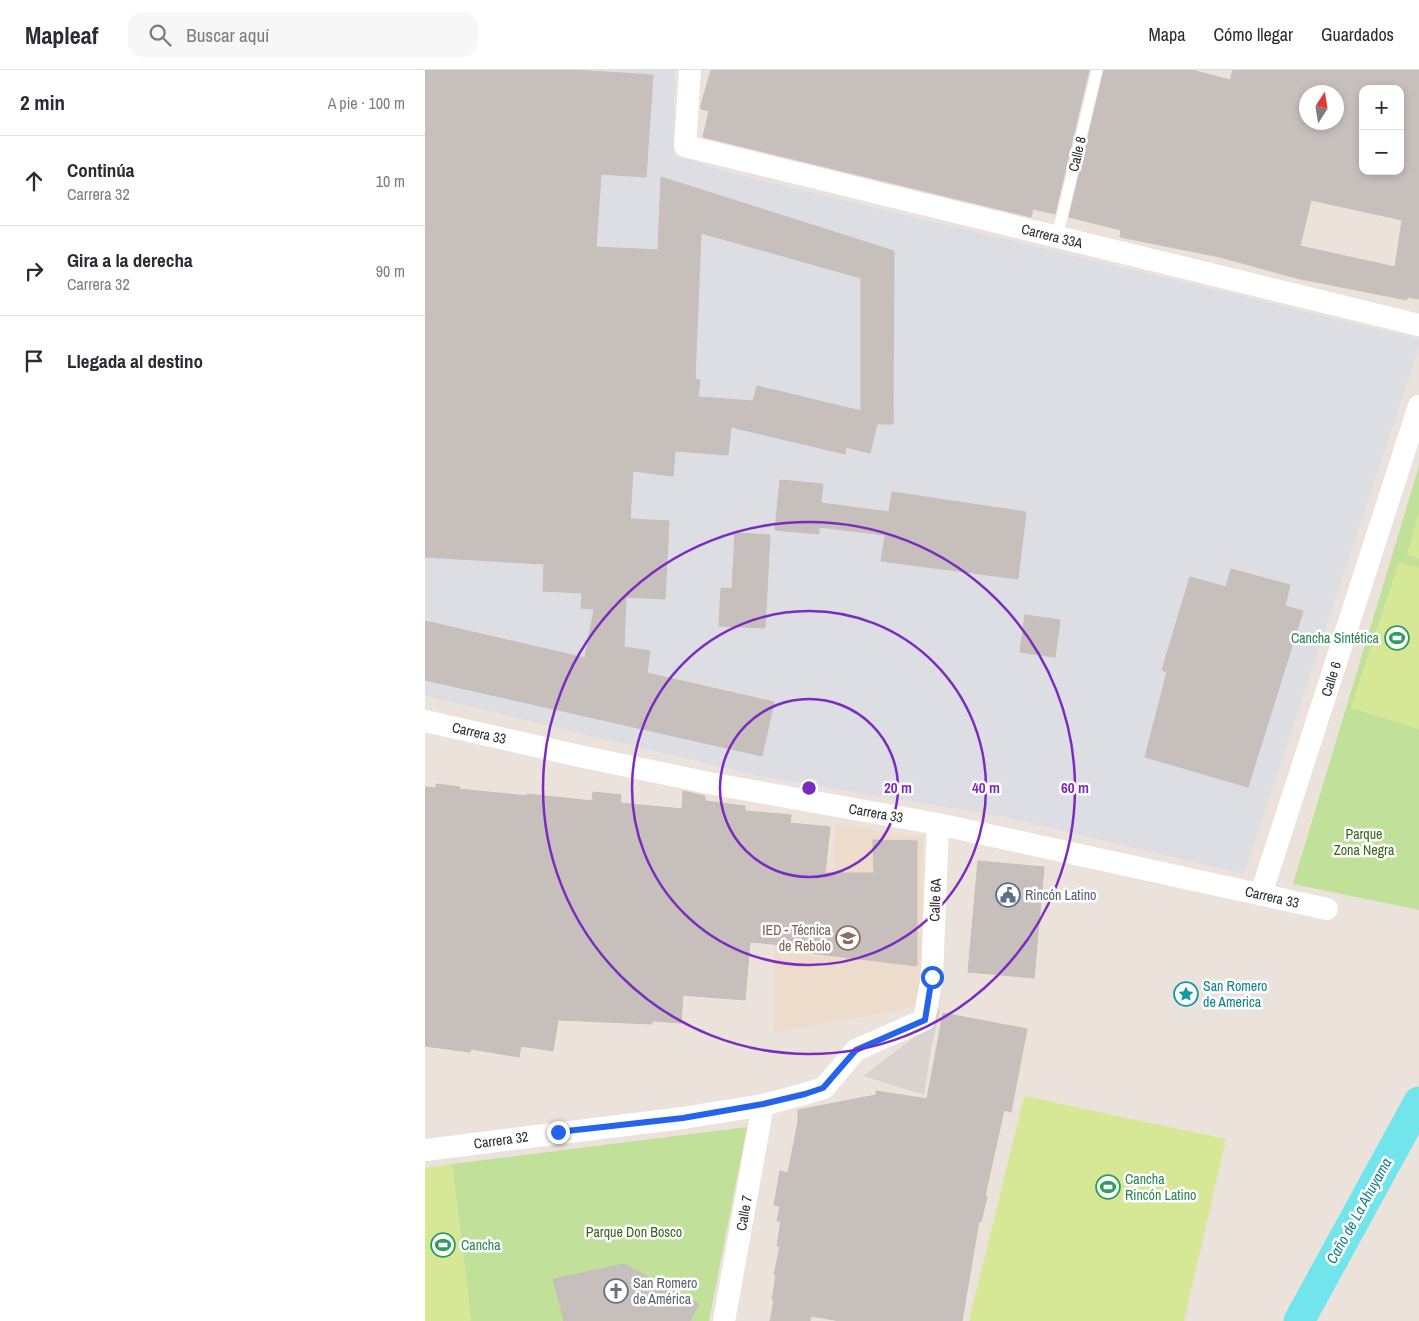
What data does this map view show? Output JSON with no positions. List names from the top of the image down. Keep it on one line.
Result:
{"streets":{"street":["Carrera 33A","Calle 6","Carrera 33","Calle 6A","Carrera 32","Calle 7"],"lane":["Calle 8"]},"crossings":[["Calle 8","Carrera 33A"],["Calle 6","Carrera 33"],["Carrera 33","Calle 6A"],["Calle 6A","Carrera 32"],["Carrera 32","Calle 7"]],"water":["Caño de La Ahuyama"],"parks":["Parque Zona Negra","Parque Don Bosco"],"places":{"sports":["Cancha Sintética","Cancha Rincón Latino","Cancha"],"public building":["Rincón Latino"],"school or university":["IED - Técnica de Rebolo"],"place":["San Romero de America"],"church":["San Romero de América"]},"north":"top","page":{"header":"Mapleaf","search":"Buscar aquí","nav":["Mapa","Cómo llegar","Guardados"],"heading":["2 min","A pie · 100 m"],"map_buttons":["+","−"],"list":[["Continúa","Carrera 32","10 m"],["Gira a la derecha","Carrera 32","90 m"],"Llegada al destino"]},"rings":["20 m","40 m","60 m"]}
